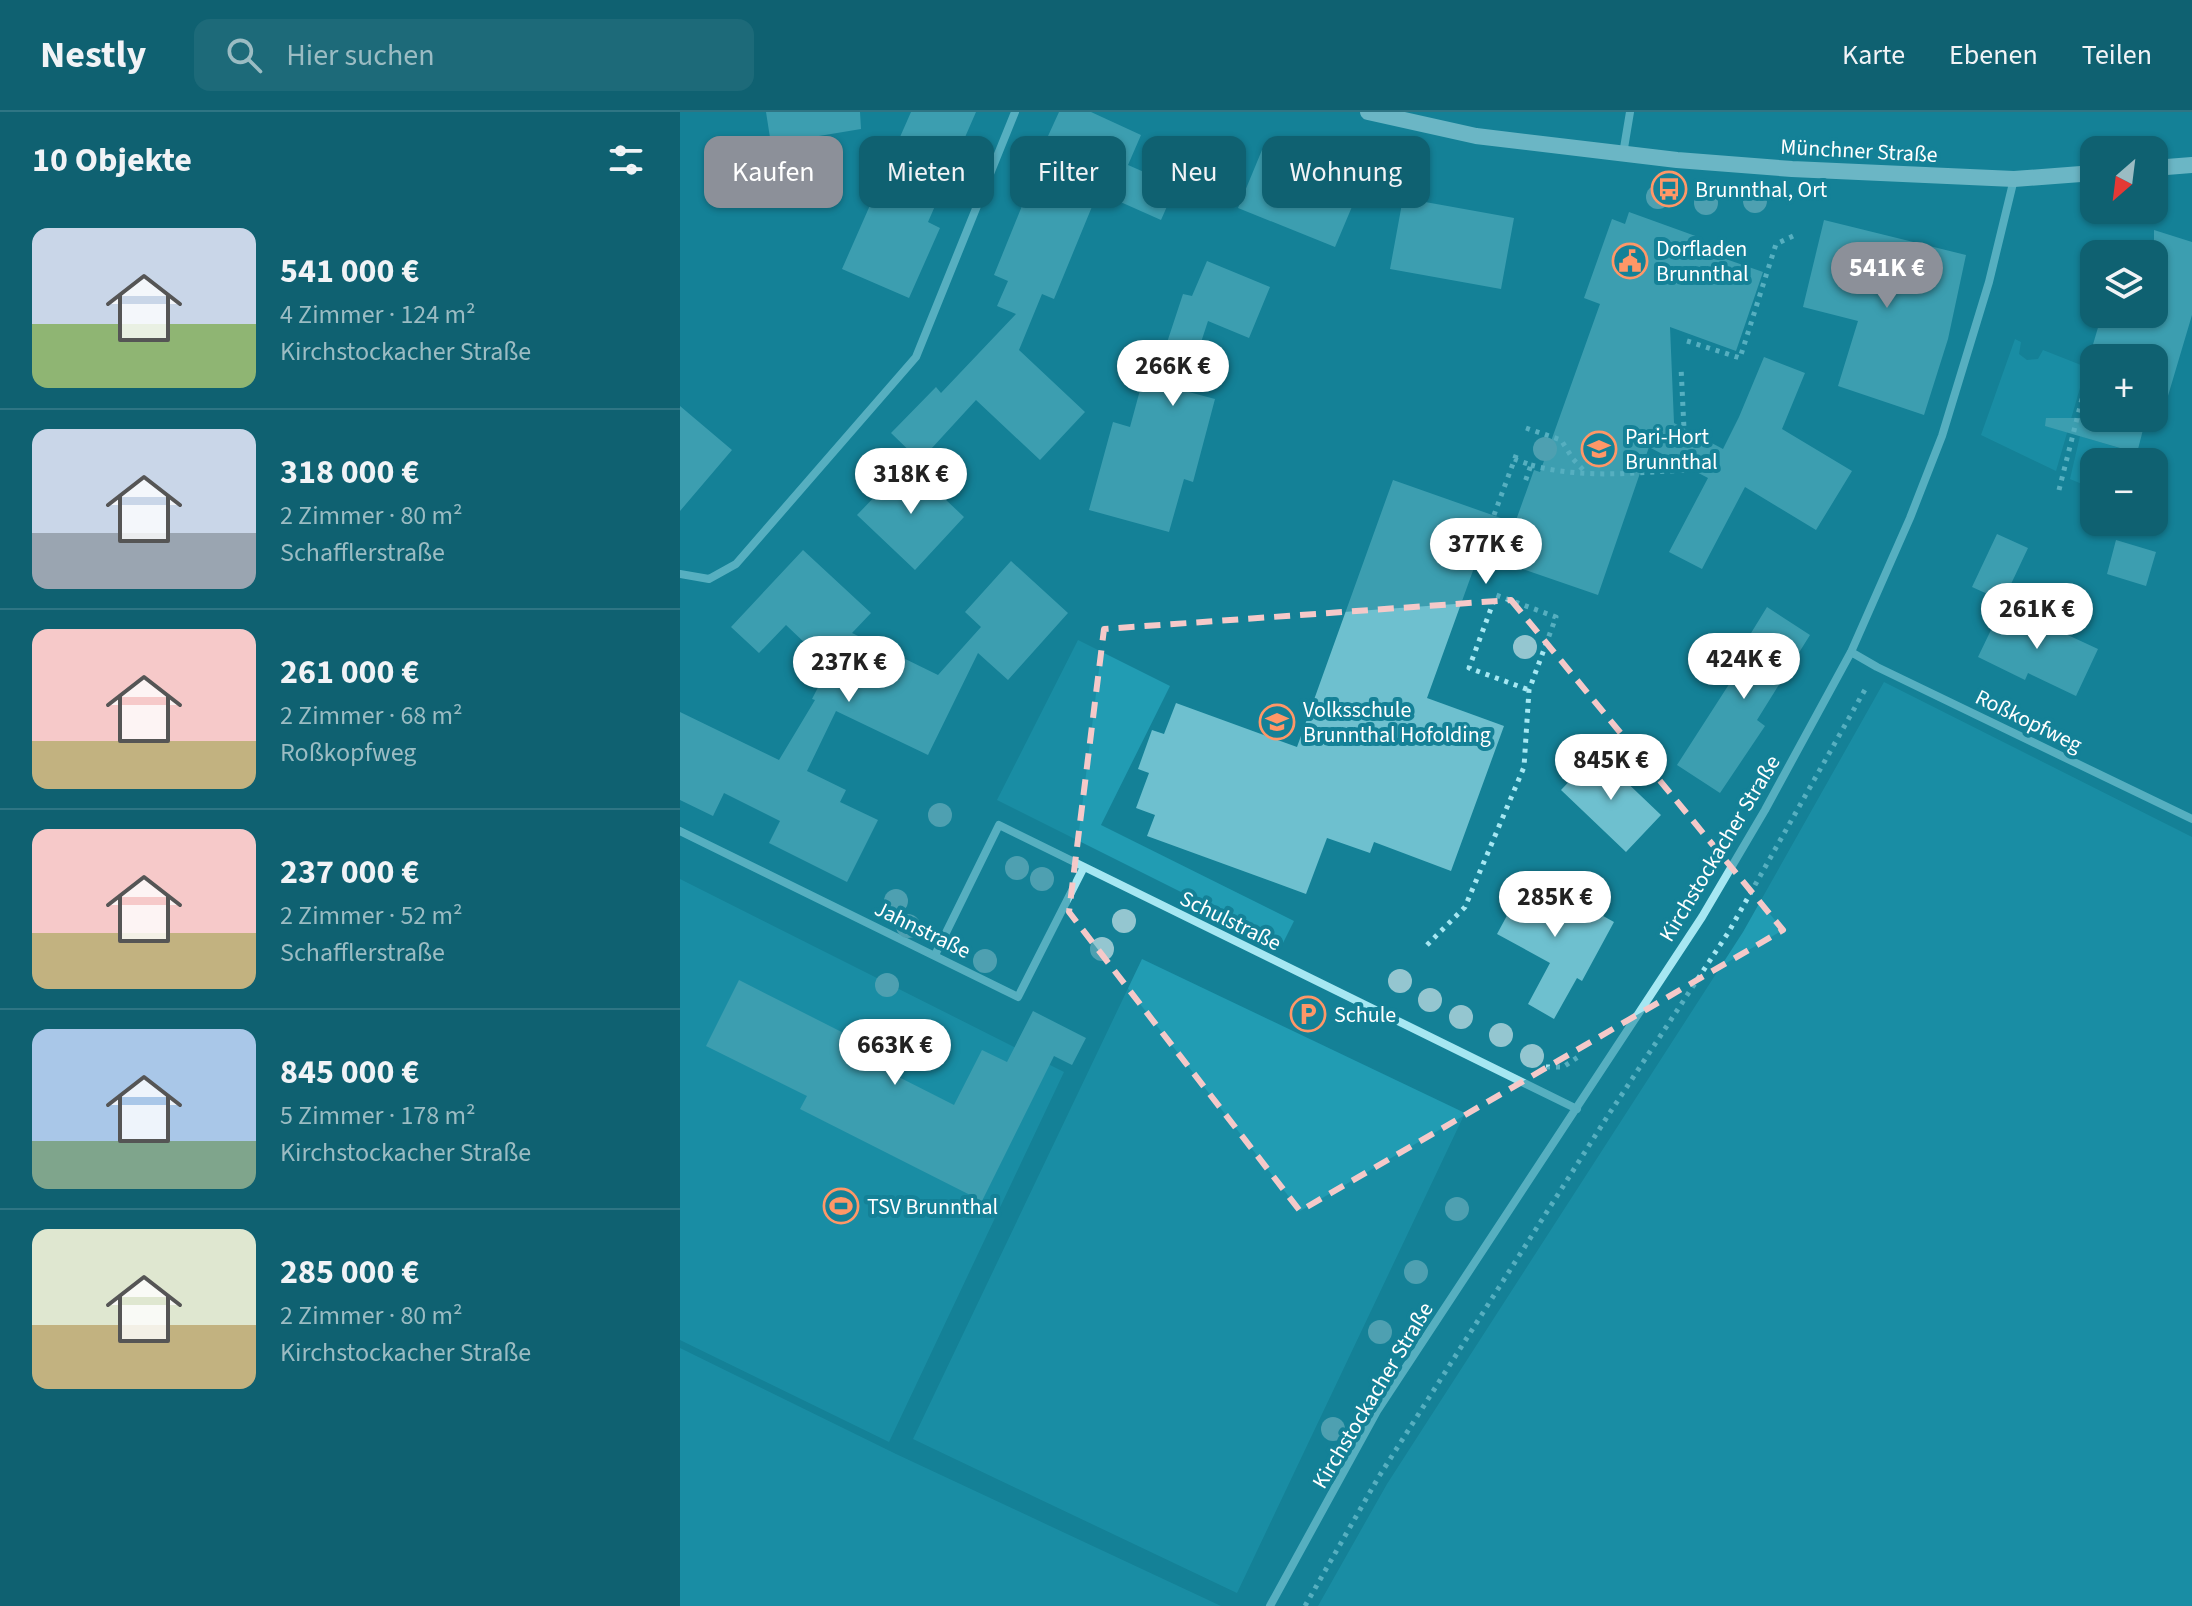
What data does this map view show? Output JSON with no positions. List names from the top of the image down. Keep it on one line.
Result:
{"streets":{"street":["Münchner Straße","Roßkopfweg","Kirchstockacher Straße","Schulstraße","Jahnstraße"]},"crossings":[["Münchner Straße","Kirchstockacher Straße"],["Roßkopfweg","Kirchstockacher Straße"],["Kirchstockacher Straße","Schulstraße"],["Schulstraße","Jahnstraße"]],"places":{"bus stop":["Brunnthal, Ort"],"public building":["Dorfladen Brunnthal"],"school or university":["Pari-Hort Brunnthal","Volksschule Brunnthal Hofolding"],"parking":["Schule"],"sports":["TSV Brunnthal"]},"north":"bottom left","page":{"header":"Nestly","search":"Hier suchen","nav":["Karte","Ebenen","Teilen"],"heading":"10 Objekte","map_buttons":["+","−"],"chip":["Kaufen","Mieten","Filter","Neu","Wohnung"],"list":[{"name":"541 000 €","note":"4 Zimmer · 124 m² · Kirchstockacher Straße"},{"name":"318 000 €","note":"2 Zimmer · 80 m² · Schafflerstraße"},{"name":"261 000 €","note":"2 Zimmer · 68 m² · Roßkopfweg"},{"name":"237 000 €","note":"2 Zimmer · 52 m² · Schafflerstraße"},{"name":"845 000 €","note":"5 Zimmer · 178 m² · Kirchstockacher Straße"},{"name":"285 000 €","note":"2 Zimmer · 80 m² · Kirchstockacher Straße"}],"price":["541K €","266K €","318K €","377K €","261K €","424K €","237K €","845K €","285K €","663K €"]}}
